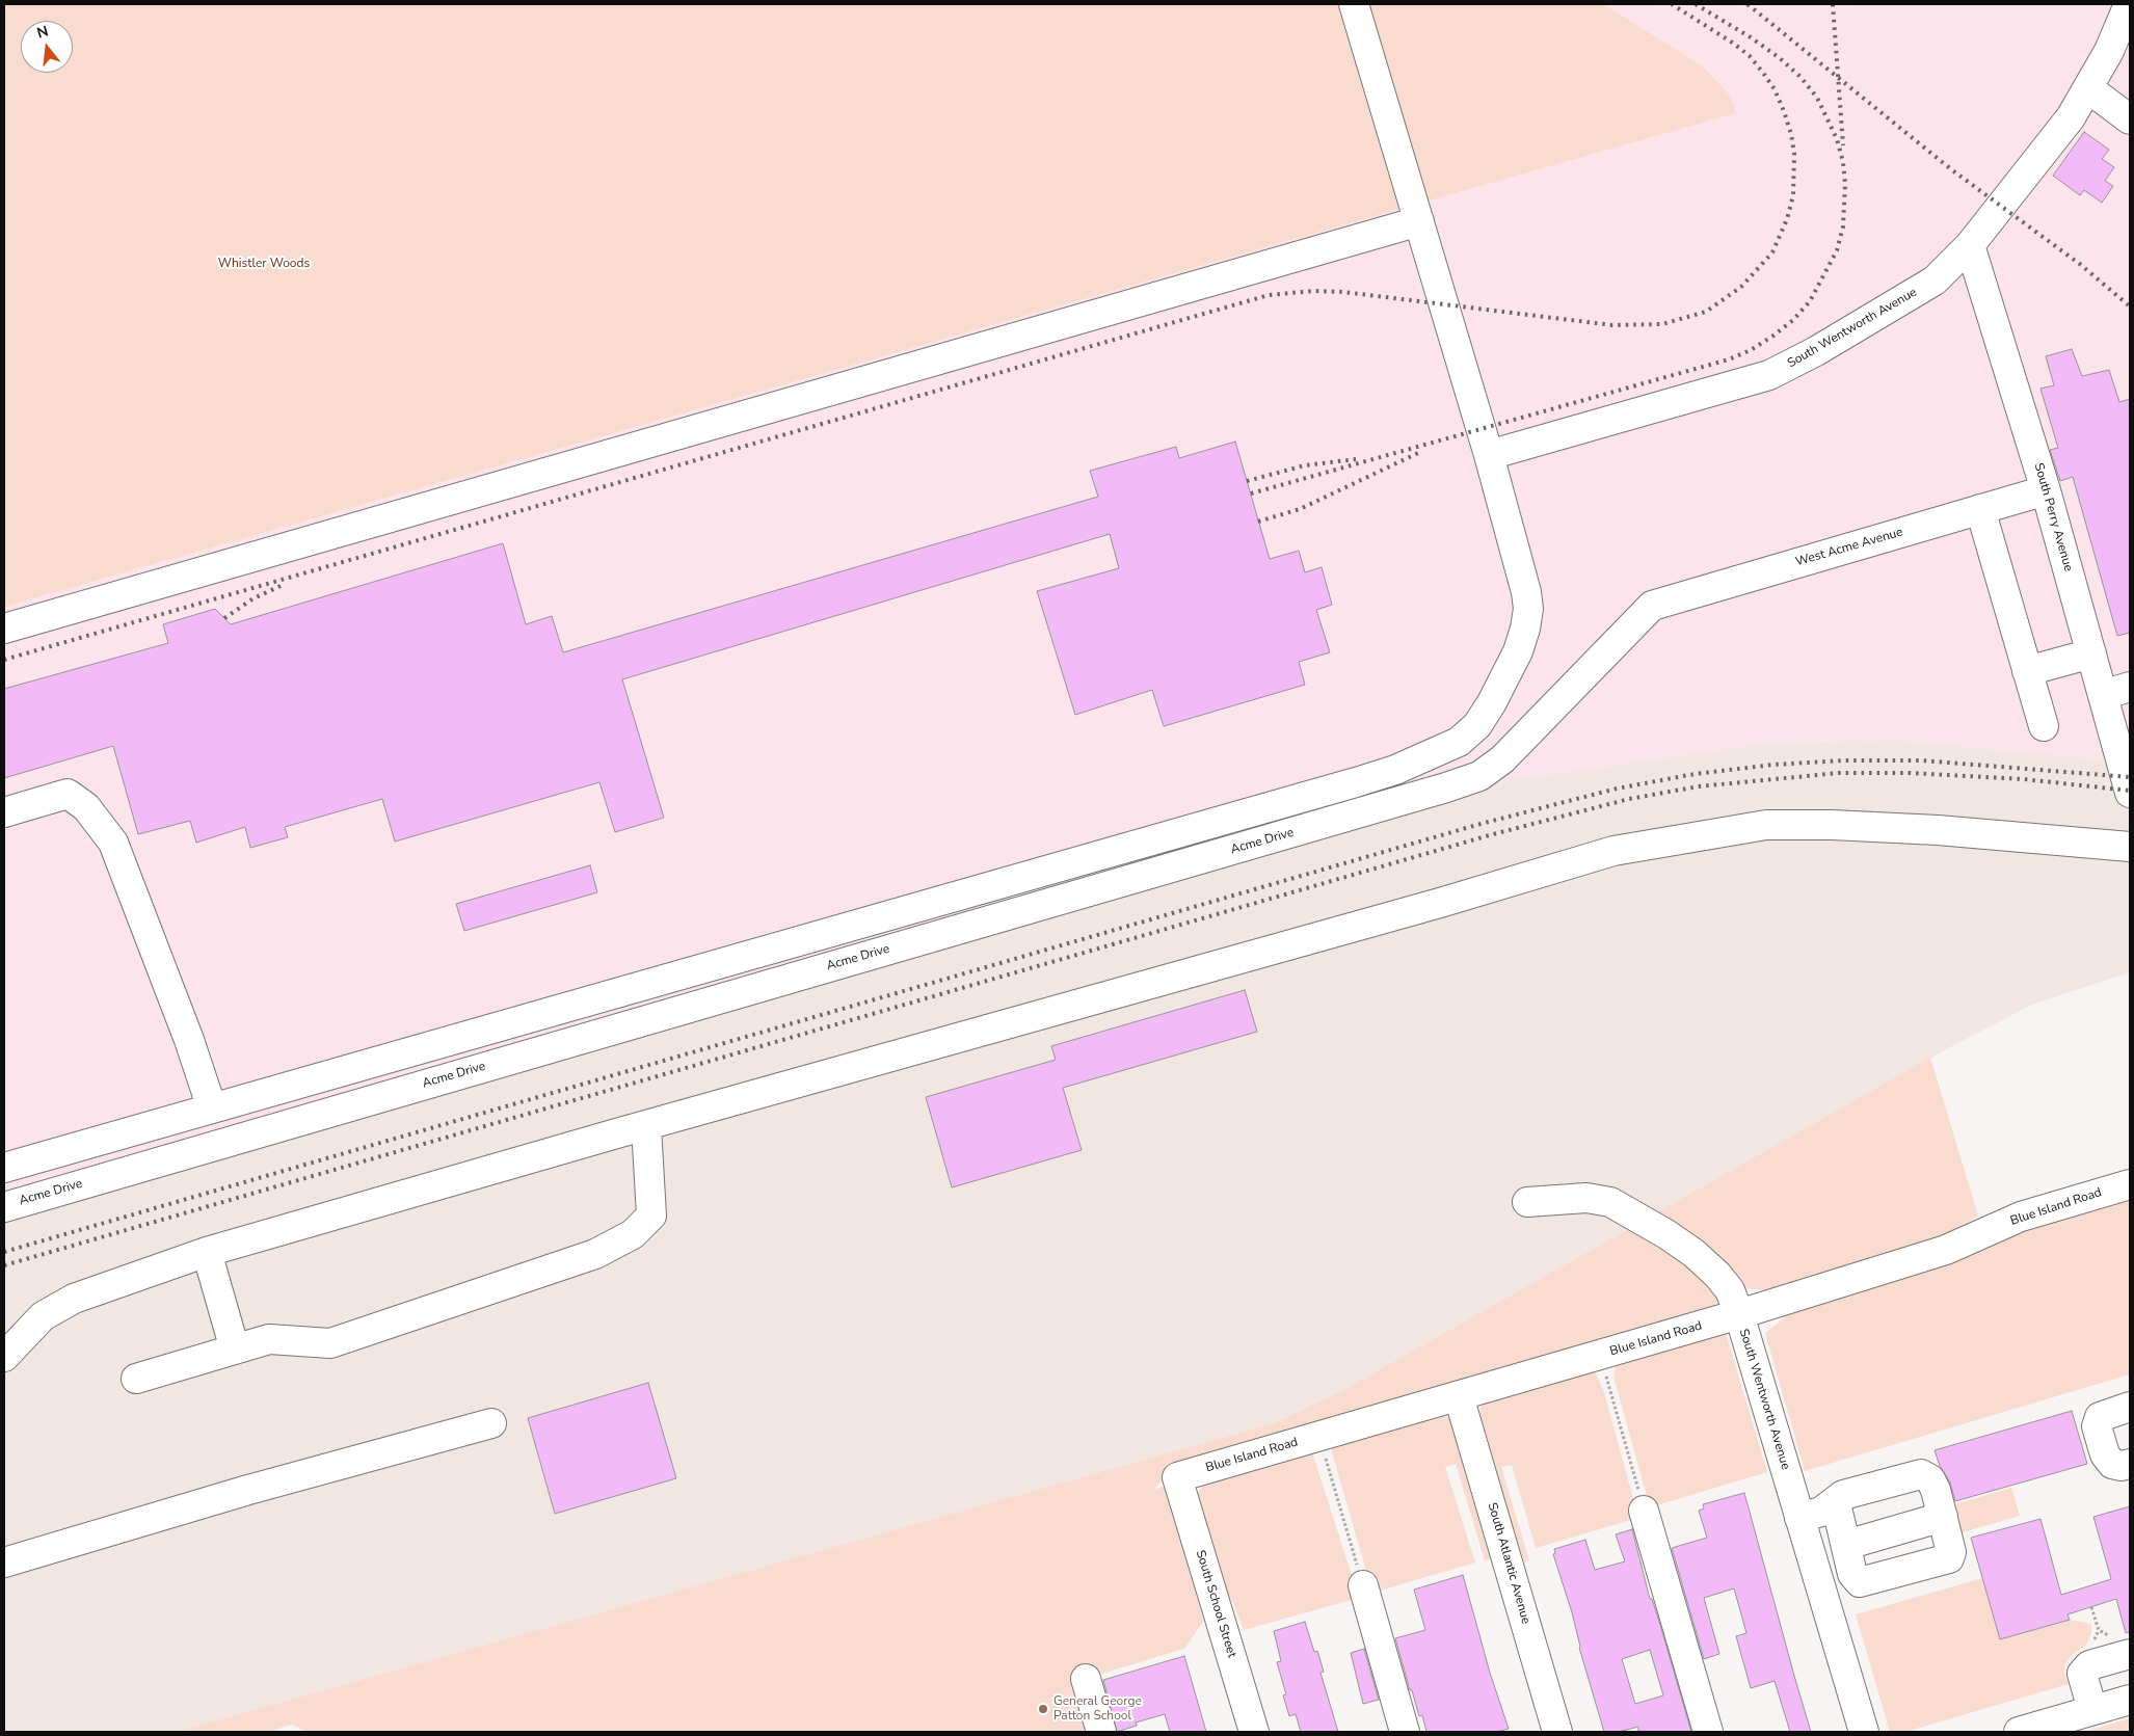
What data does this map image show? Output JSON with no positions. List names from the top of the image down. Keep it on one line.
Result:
{"streets":{"street":["South Wentworth Avenue","South Perry Avenue","West Acme Avenue","Acme Drive","Blue Island Road","South Atlantic Avenue","South School Street"]},"crossings":[["South Wentworth Avenue","South Perry Avenue"],["South Wentworth Avenue","Blue Island Road"],["South Perry Avenue","West Acme Avenue"],["West Acme Avenue","Acme Drive"],["Blue Island Road","South Atlantic Avenue"],["Blue Island Road","South School Street"]],"parks":["Whistler Woods"],"places":["General George Patton School"],"north":"top"}
